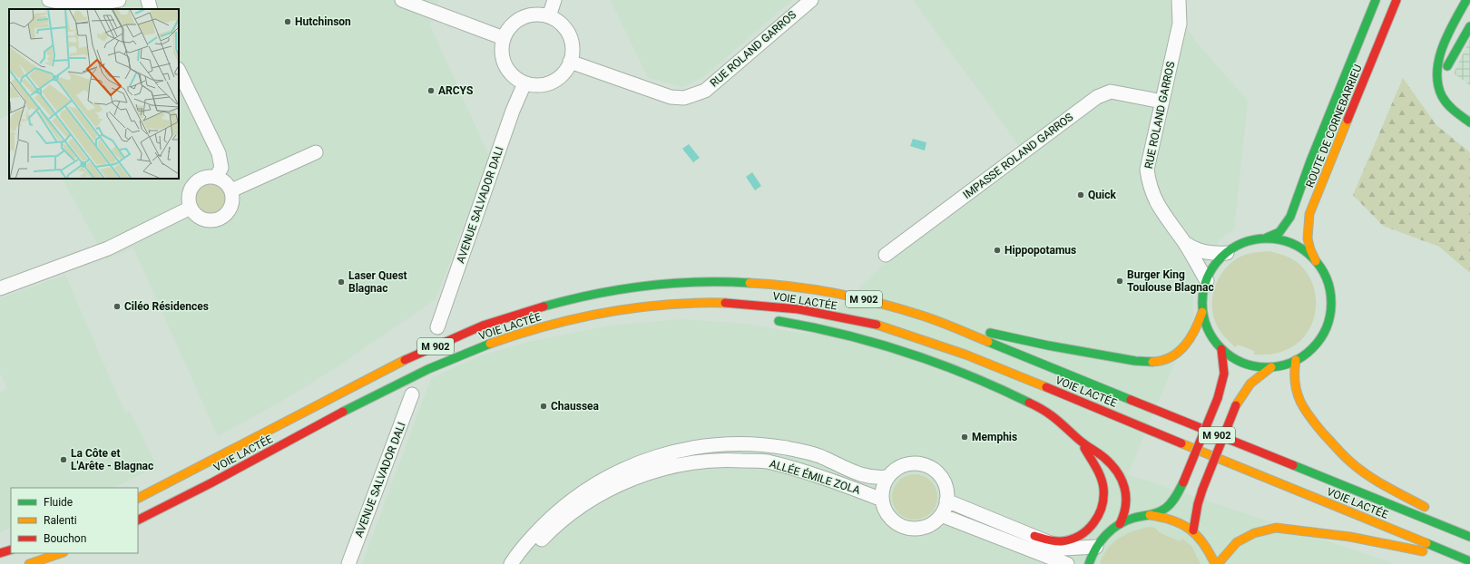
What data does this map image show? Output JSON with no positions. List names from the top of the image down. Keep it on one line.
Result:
{"streets":{"main road":["ROUTE DE CORNEBARRIEU","M 902","VOIE LACTÉE"],"street":["RUE ROLAND GARROS","IMPASSE ROLAND GARROS","AVENUE SALVADOR DALI","ALLÉE ÉMILE ZOLA"]},"crossings":[["RUE ROLAND GARROS","ROUTE DE CORNEBARRIEU"],["RUE ROLAND GARROS","IMPASSE ROLAND GARROS"],["RUE ROLAND GARROS","AVENUE SALVADOR DALI"]],"places":["Hutchinson","ARCYS","Quick","Hippopotamus","Burger King Toulouse Blagnac","Laser Quest Blagnac","Ciléo Résidences","Chaussea","Memphis","La Côte et L'Arête - Blagnac"],"legend":["Fluide","Ralenti","Bouchon"]}
